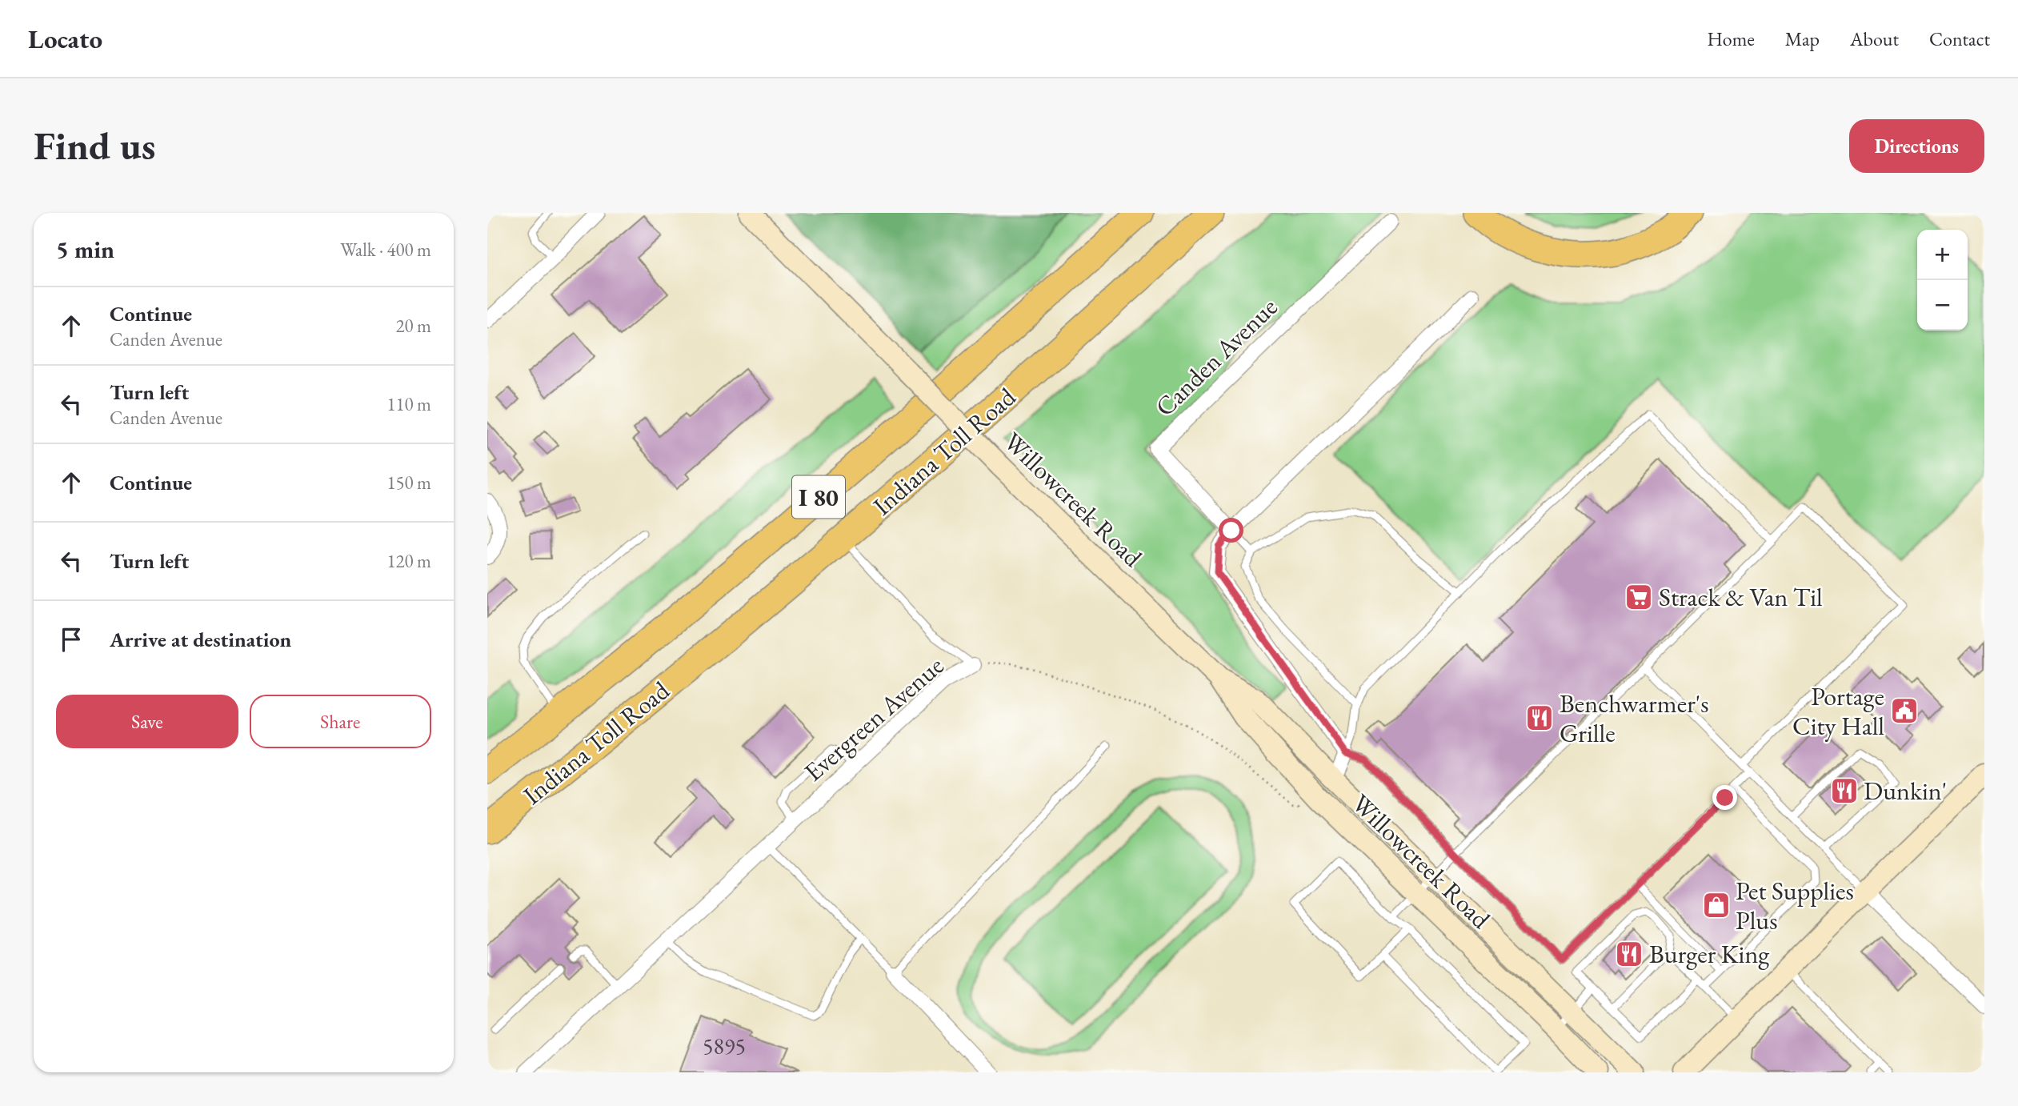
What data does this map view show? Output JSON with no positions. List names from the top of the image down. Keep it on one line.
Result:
{"streets":{"highway":["Indiana Toll Road","I 80"],"main road":["Willowcreek Road"],"street":["Canden Avenue","Evergreen Avenue"]},"crossings":[["Willowcreek Road","Evergreen Avenue"]],"places":{"supermarket":["Strack & Van Til"],"public building":["Portage City Hall"],"restaurant":["Benchwarmer's Grille","Dunkin'","Burger King"],"shop":["Pet Supplies Plus"]},"house_numbers":["5895"],"page":{"header":"Locato","nav":["Home","Map","About","Contact"],"buttons":["Directions",["Save","Share"]],"title":"Find us","heading":["5 min","Walk · 400 m"],"map_buttons":["+","−"],"list":[["Continue","Canden Avenue","20 m"],["Turn left","Canden Avenue","110 m"],["Continue","150 m"],["Turn left","120 m"],"Arrive at destination"]}}
